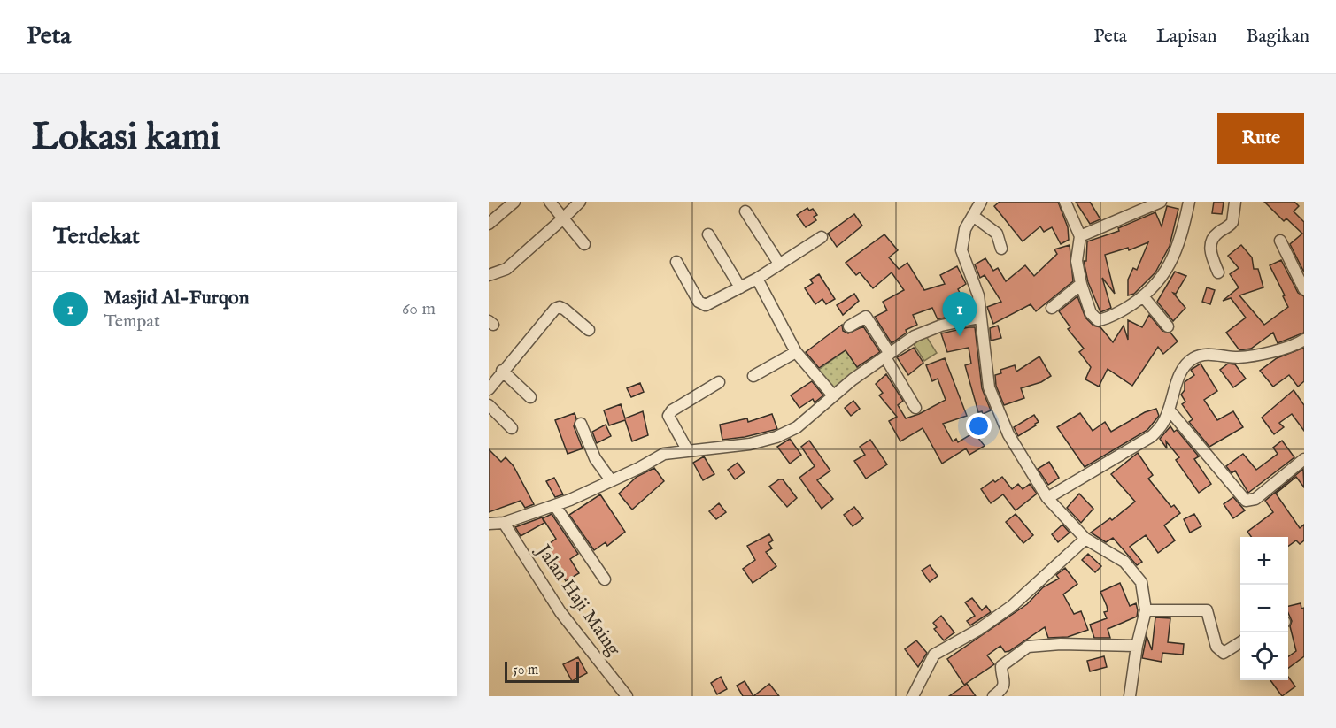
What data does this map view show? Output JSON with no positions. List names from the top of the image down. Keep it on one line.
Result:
{"streets":{"street":["Jalan Haji Maing"]},"scale_bar":"50 m","page":{"header":"Peta","nav":["Peta","Lapisan","Bagikan"],"buttons":"Rute","title":"Lokasi kami","heading":"Terdekat","list":[{"mark":"1","name":"Masjid Al-Furqon","note":"Tempat","value":"60 m"}],"pins":"1","map_buttons":["+","−"],"scale":"50 m"}}
